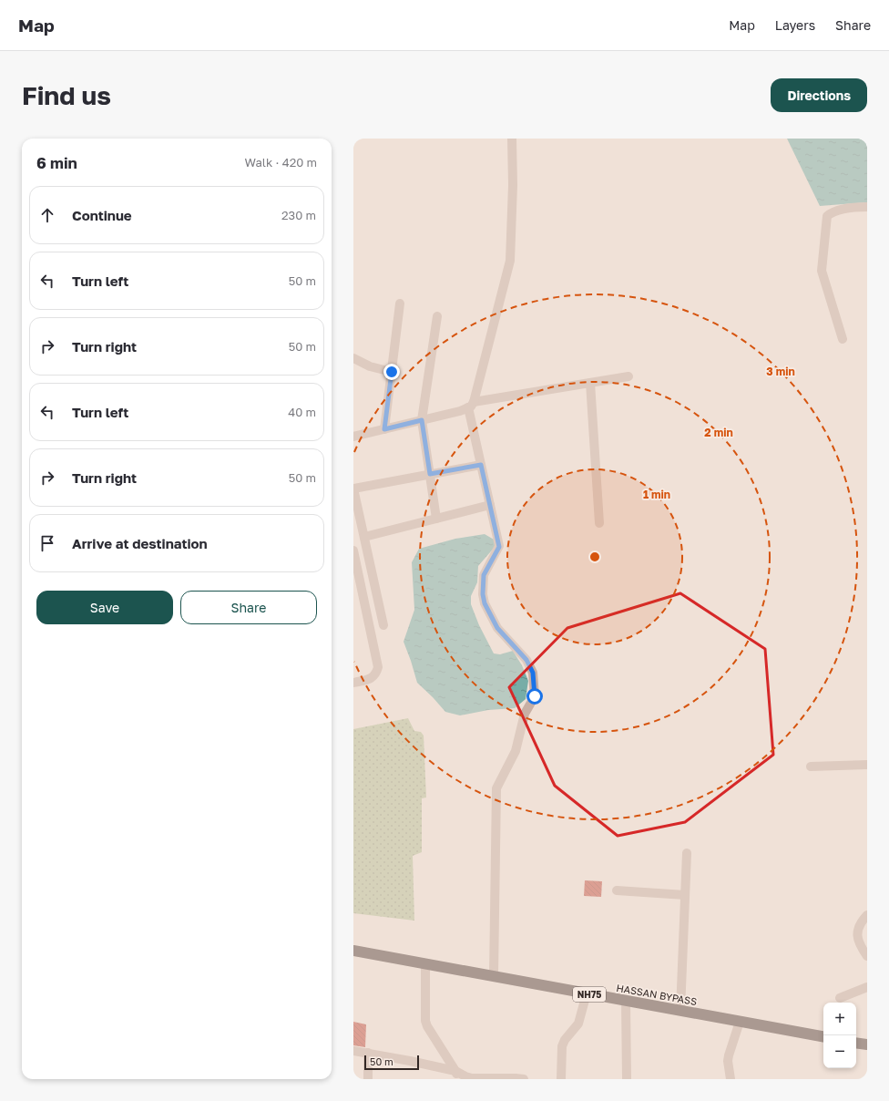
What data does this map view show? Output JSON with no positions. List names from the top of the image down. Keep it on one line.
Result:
{"streets":{"highway":["NH75","HASSAN BYPASS"]},"scale_bar":"50 m","page":{"header":"Map","nav":["Map","Layers","Share"],"buttons":["Directions",["Save","Share"]],"title":"Find us","heading":["6 min","Walk · 420 m"],"list":[["Continue","230 m"],["Turn left","50 m"],["Turn right","50 m"],["Turn left","40 m"],["Turn right","50 m"],"Arrive at destination"],"map_buttons":["+","−"],"scale":"50 m"},"rings":["3 min","2 min","1 min"]}
